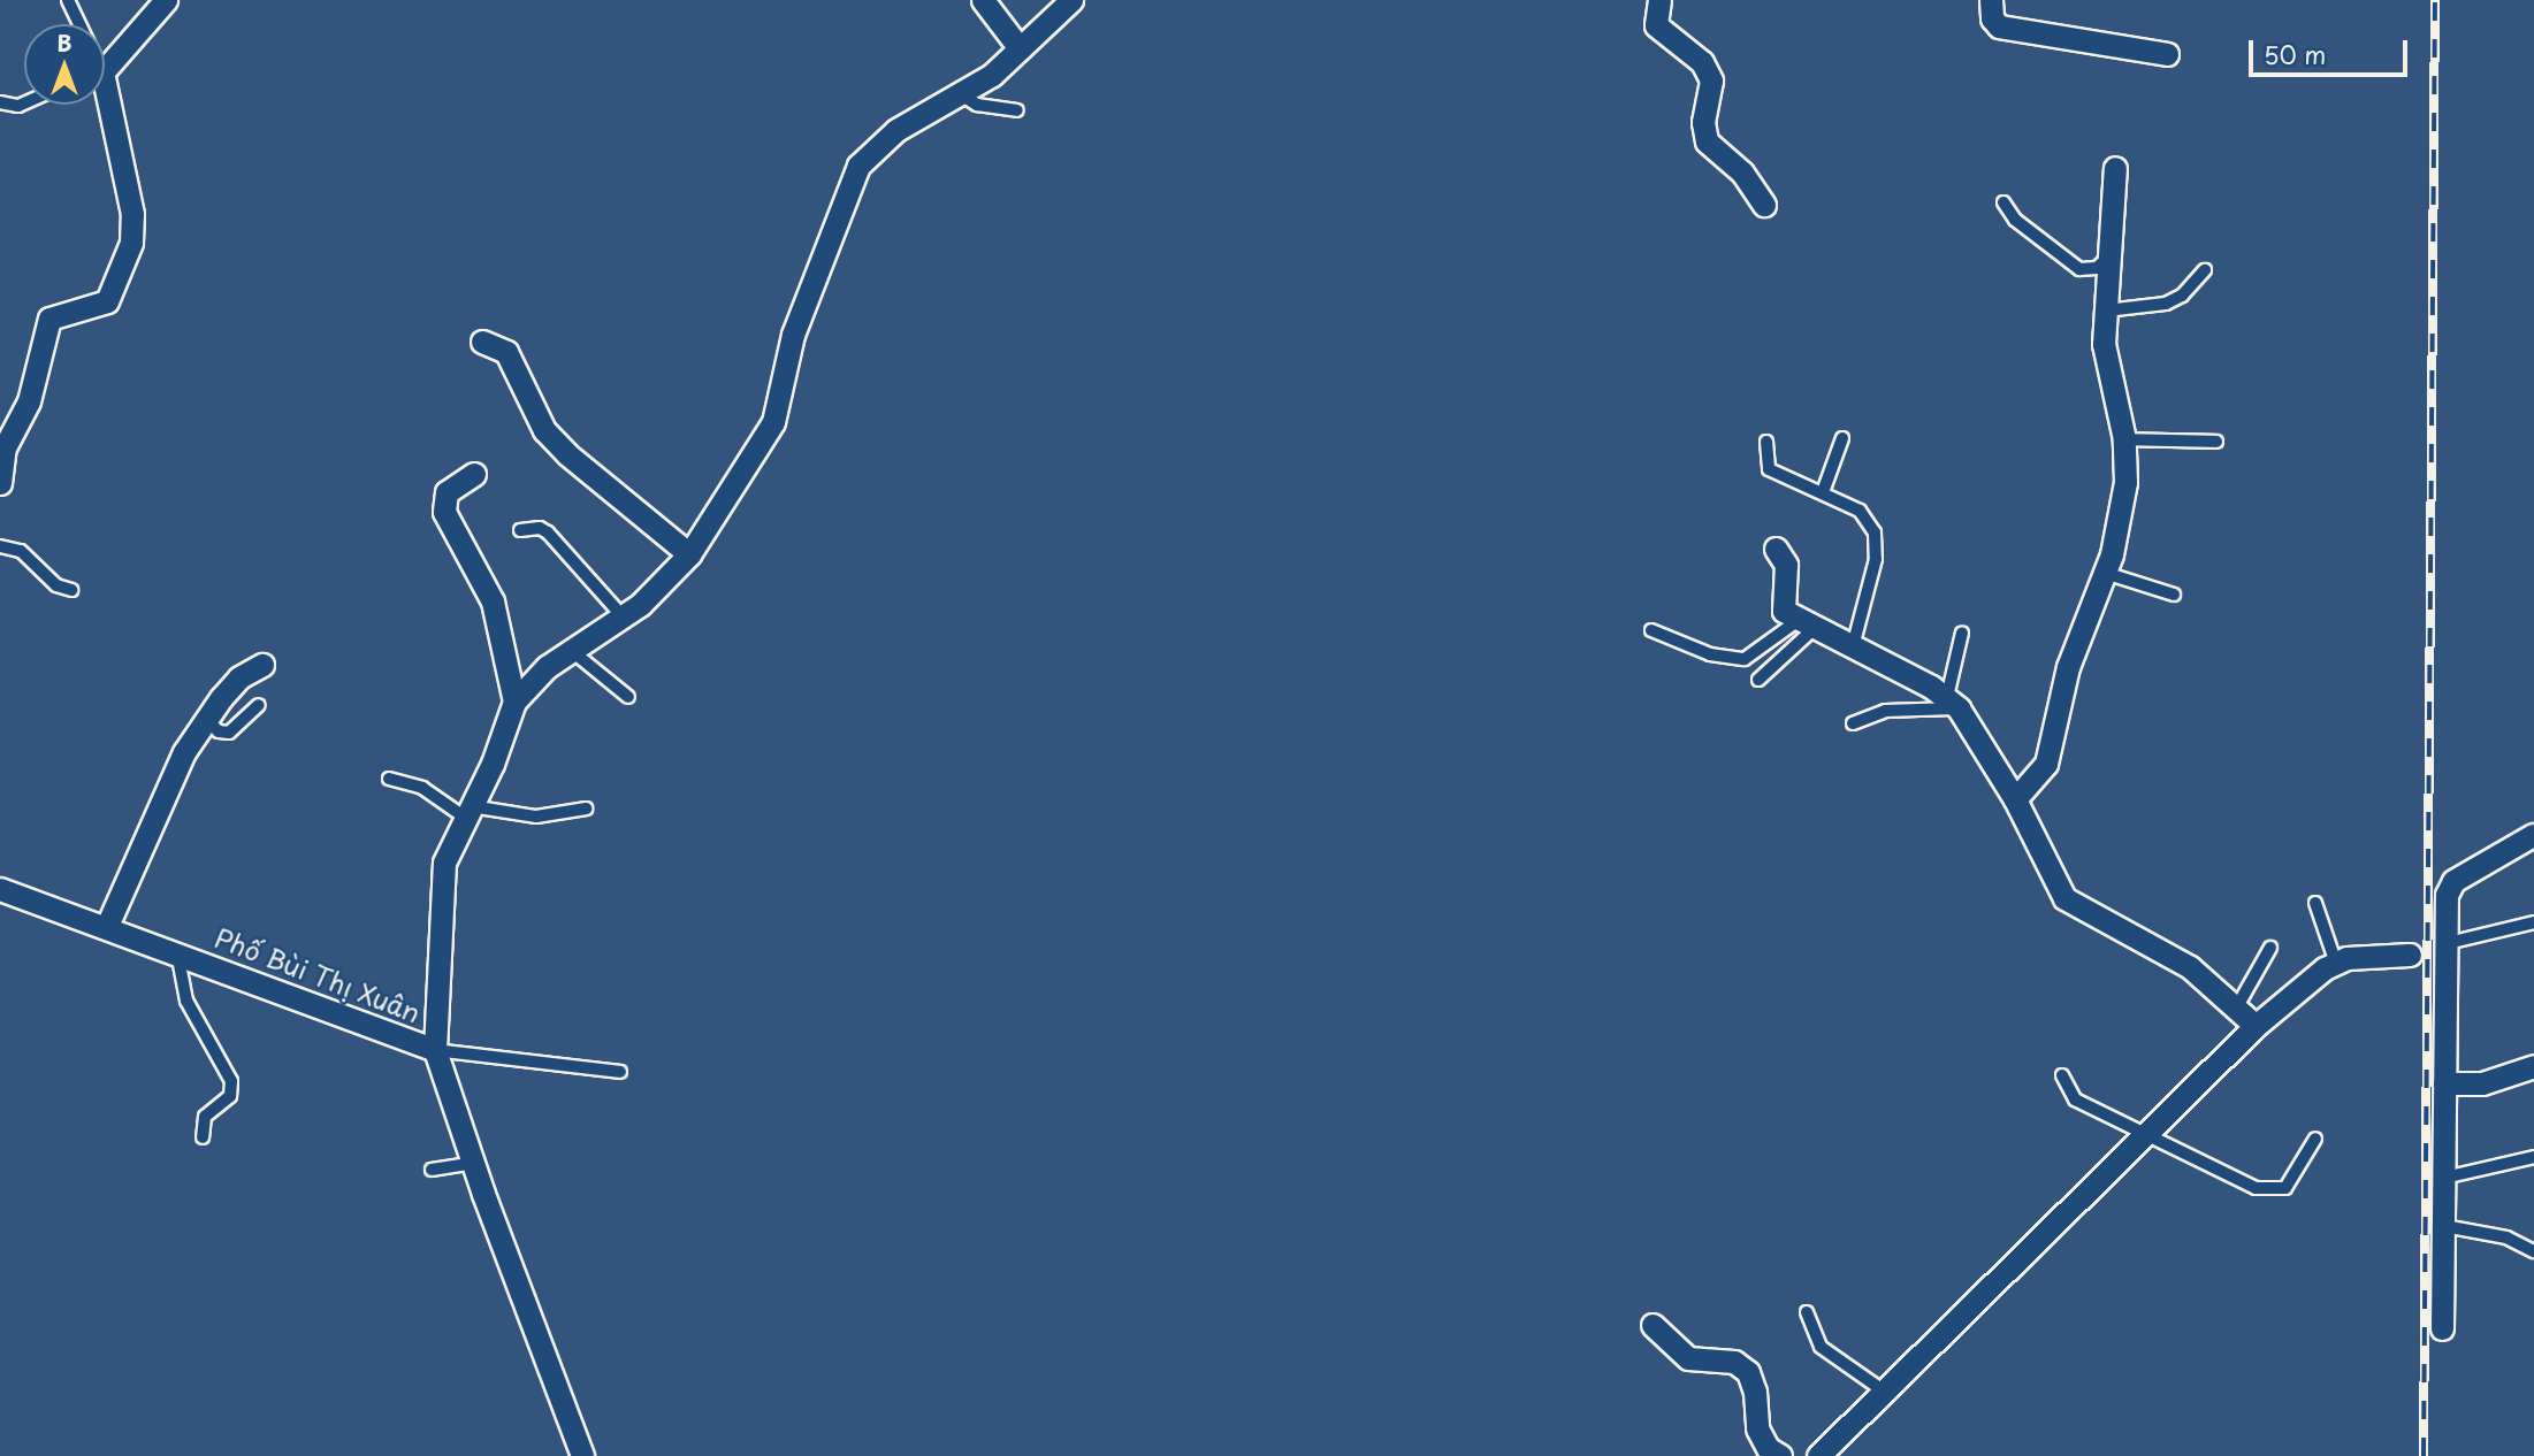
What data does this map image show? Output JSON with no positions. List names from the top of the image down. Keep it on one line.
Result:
{"streets":{"street":["Phố Bùi Thị Xuân"]},"scale_bar":"50 m","north":"top"}
